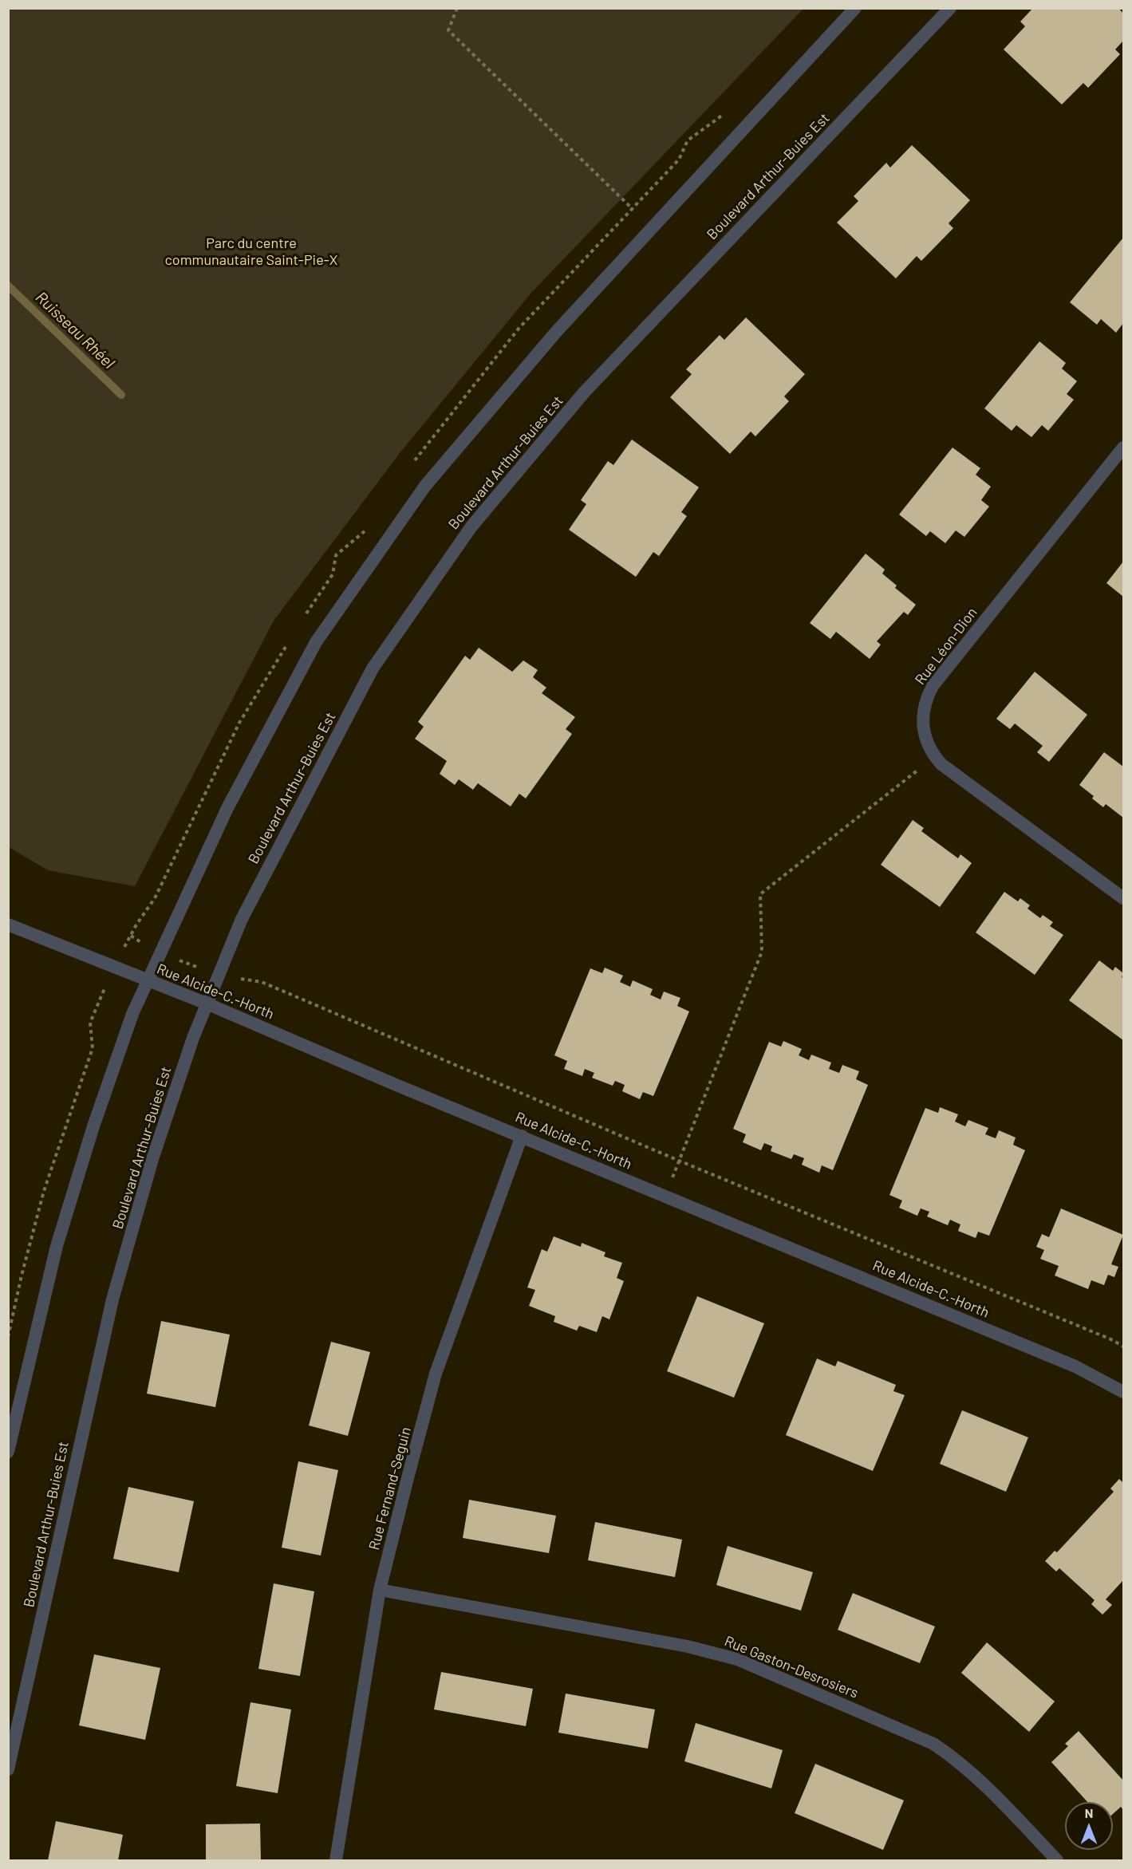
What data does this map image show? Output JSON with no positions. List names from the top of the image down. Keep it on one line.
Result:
{"streets":{"street":["Boulevard Arthur-Buies Est","Rue Léon-Dion","Rue Alcide-C.-Horth","Rue Fernand-Seguin","Rue Gaston-Desrosiers"]},"crossings":[["Boulevard Arthur-Buies Est","Rue Alcide-C.-Horth"],["Rue Alcide-C.-Horth","Rue Fernand-Seguin"],["Rue Fernand-Seguin","Rue Gaston-Desrosiers"]],"water":["Ruisseau Rhéel"],"parks":["Parc du centre communautaire Saint-Pie-X"],"north":"top"}
